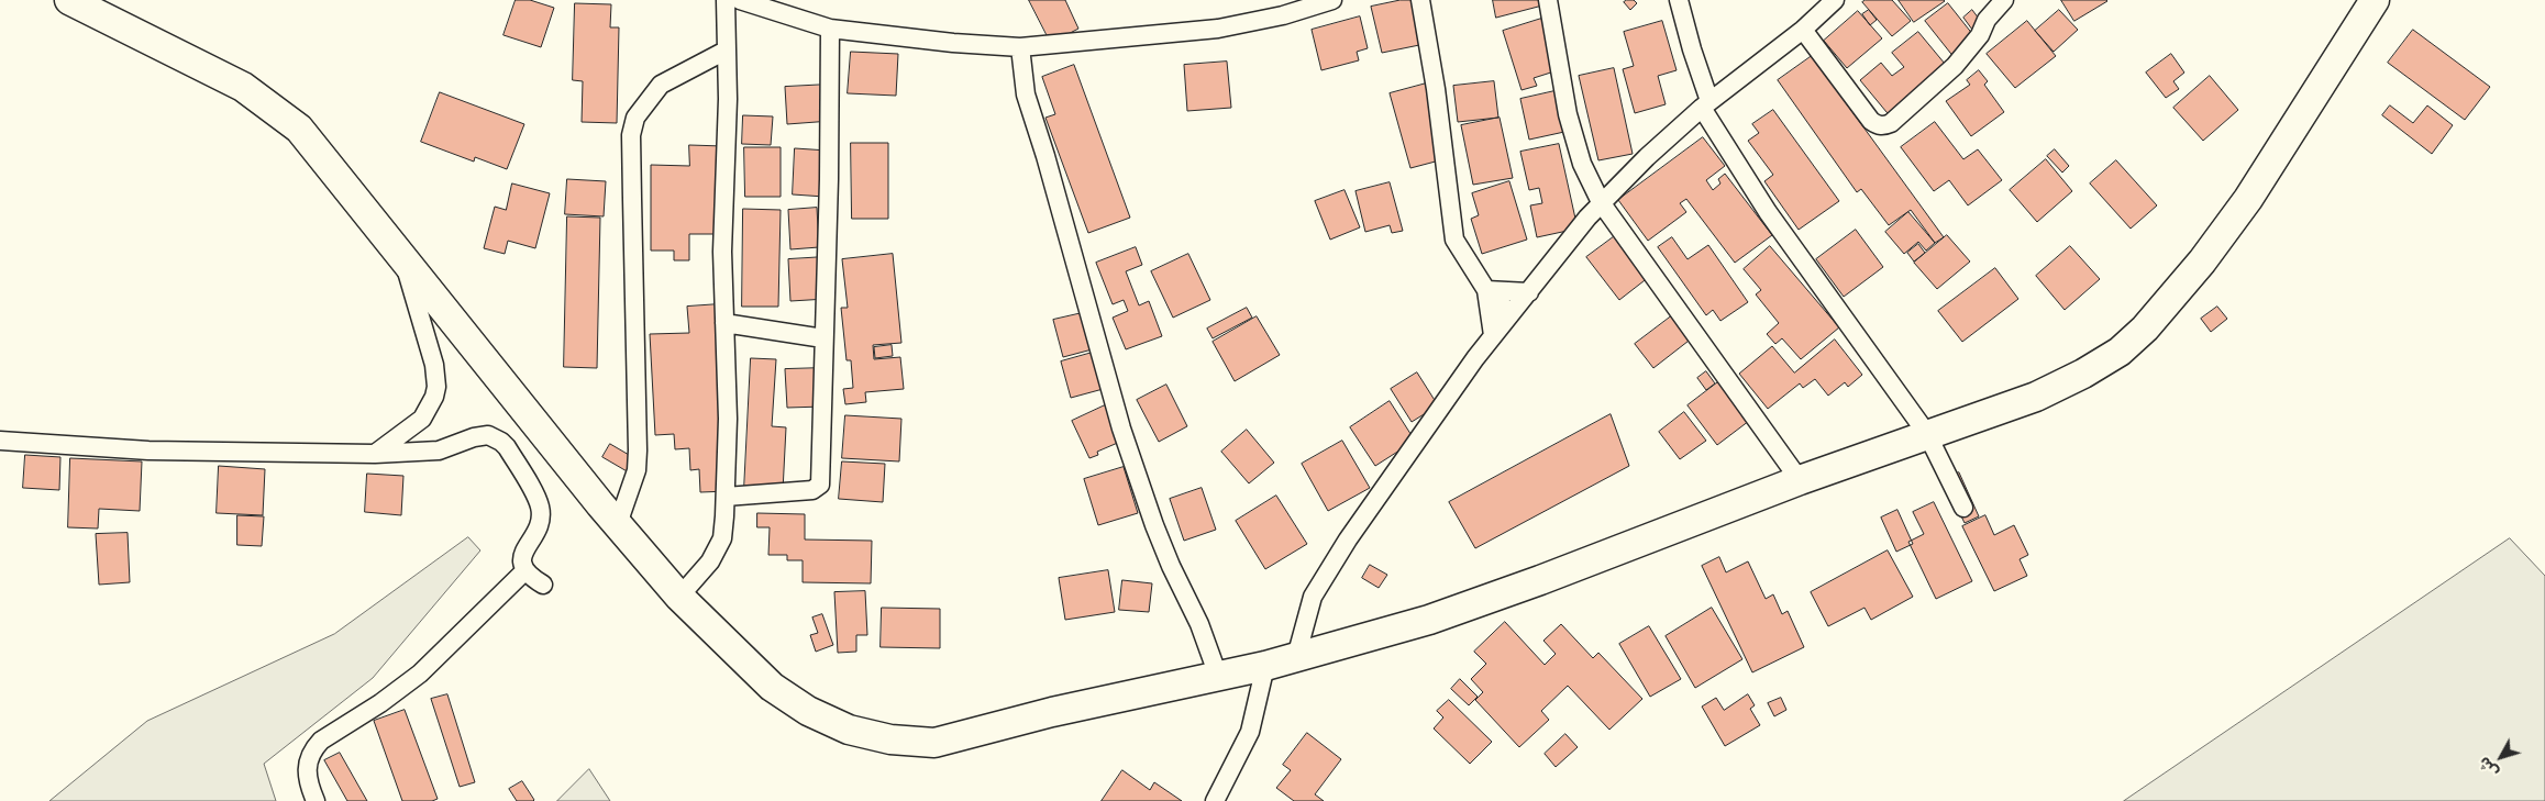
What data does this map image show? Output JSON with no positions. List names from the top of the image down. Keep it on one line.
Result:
{"north":"bottom left"}
